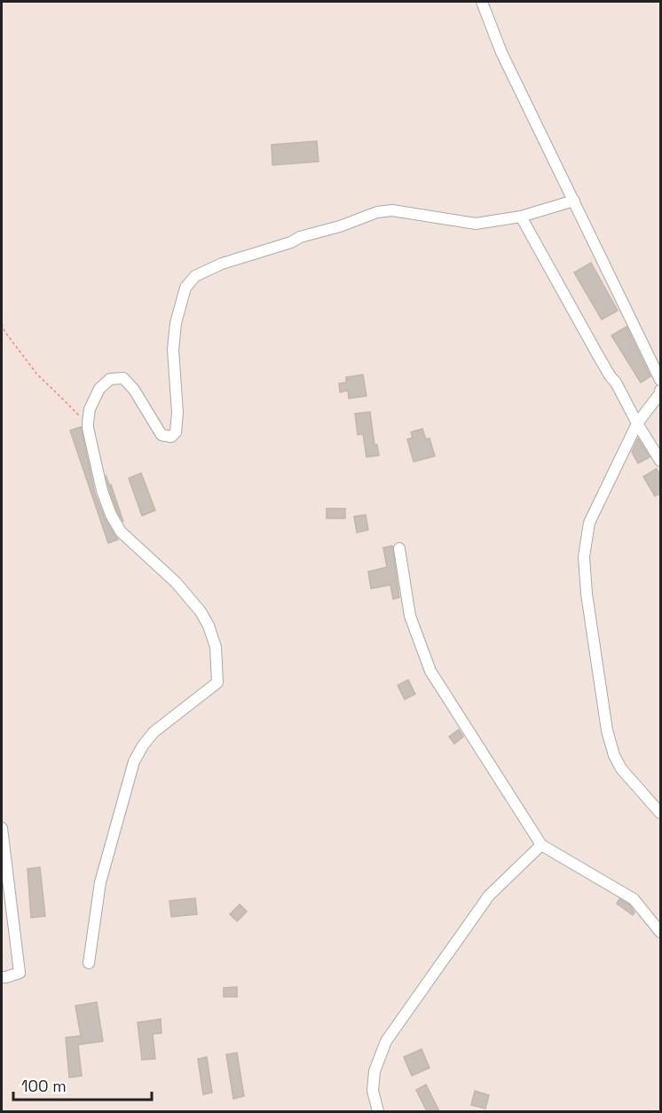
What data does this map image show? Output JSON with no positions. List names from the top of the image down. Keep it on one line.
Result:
{"scale_bar":"100 m"}
